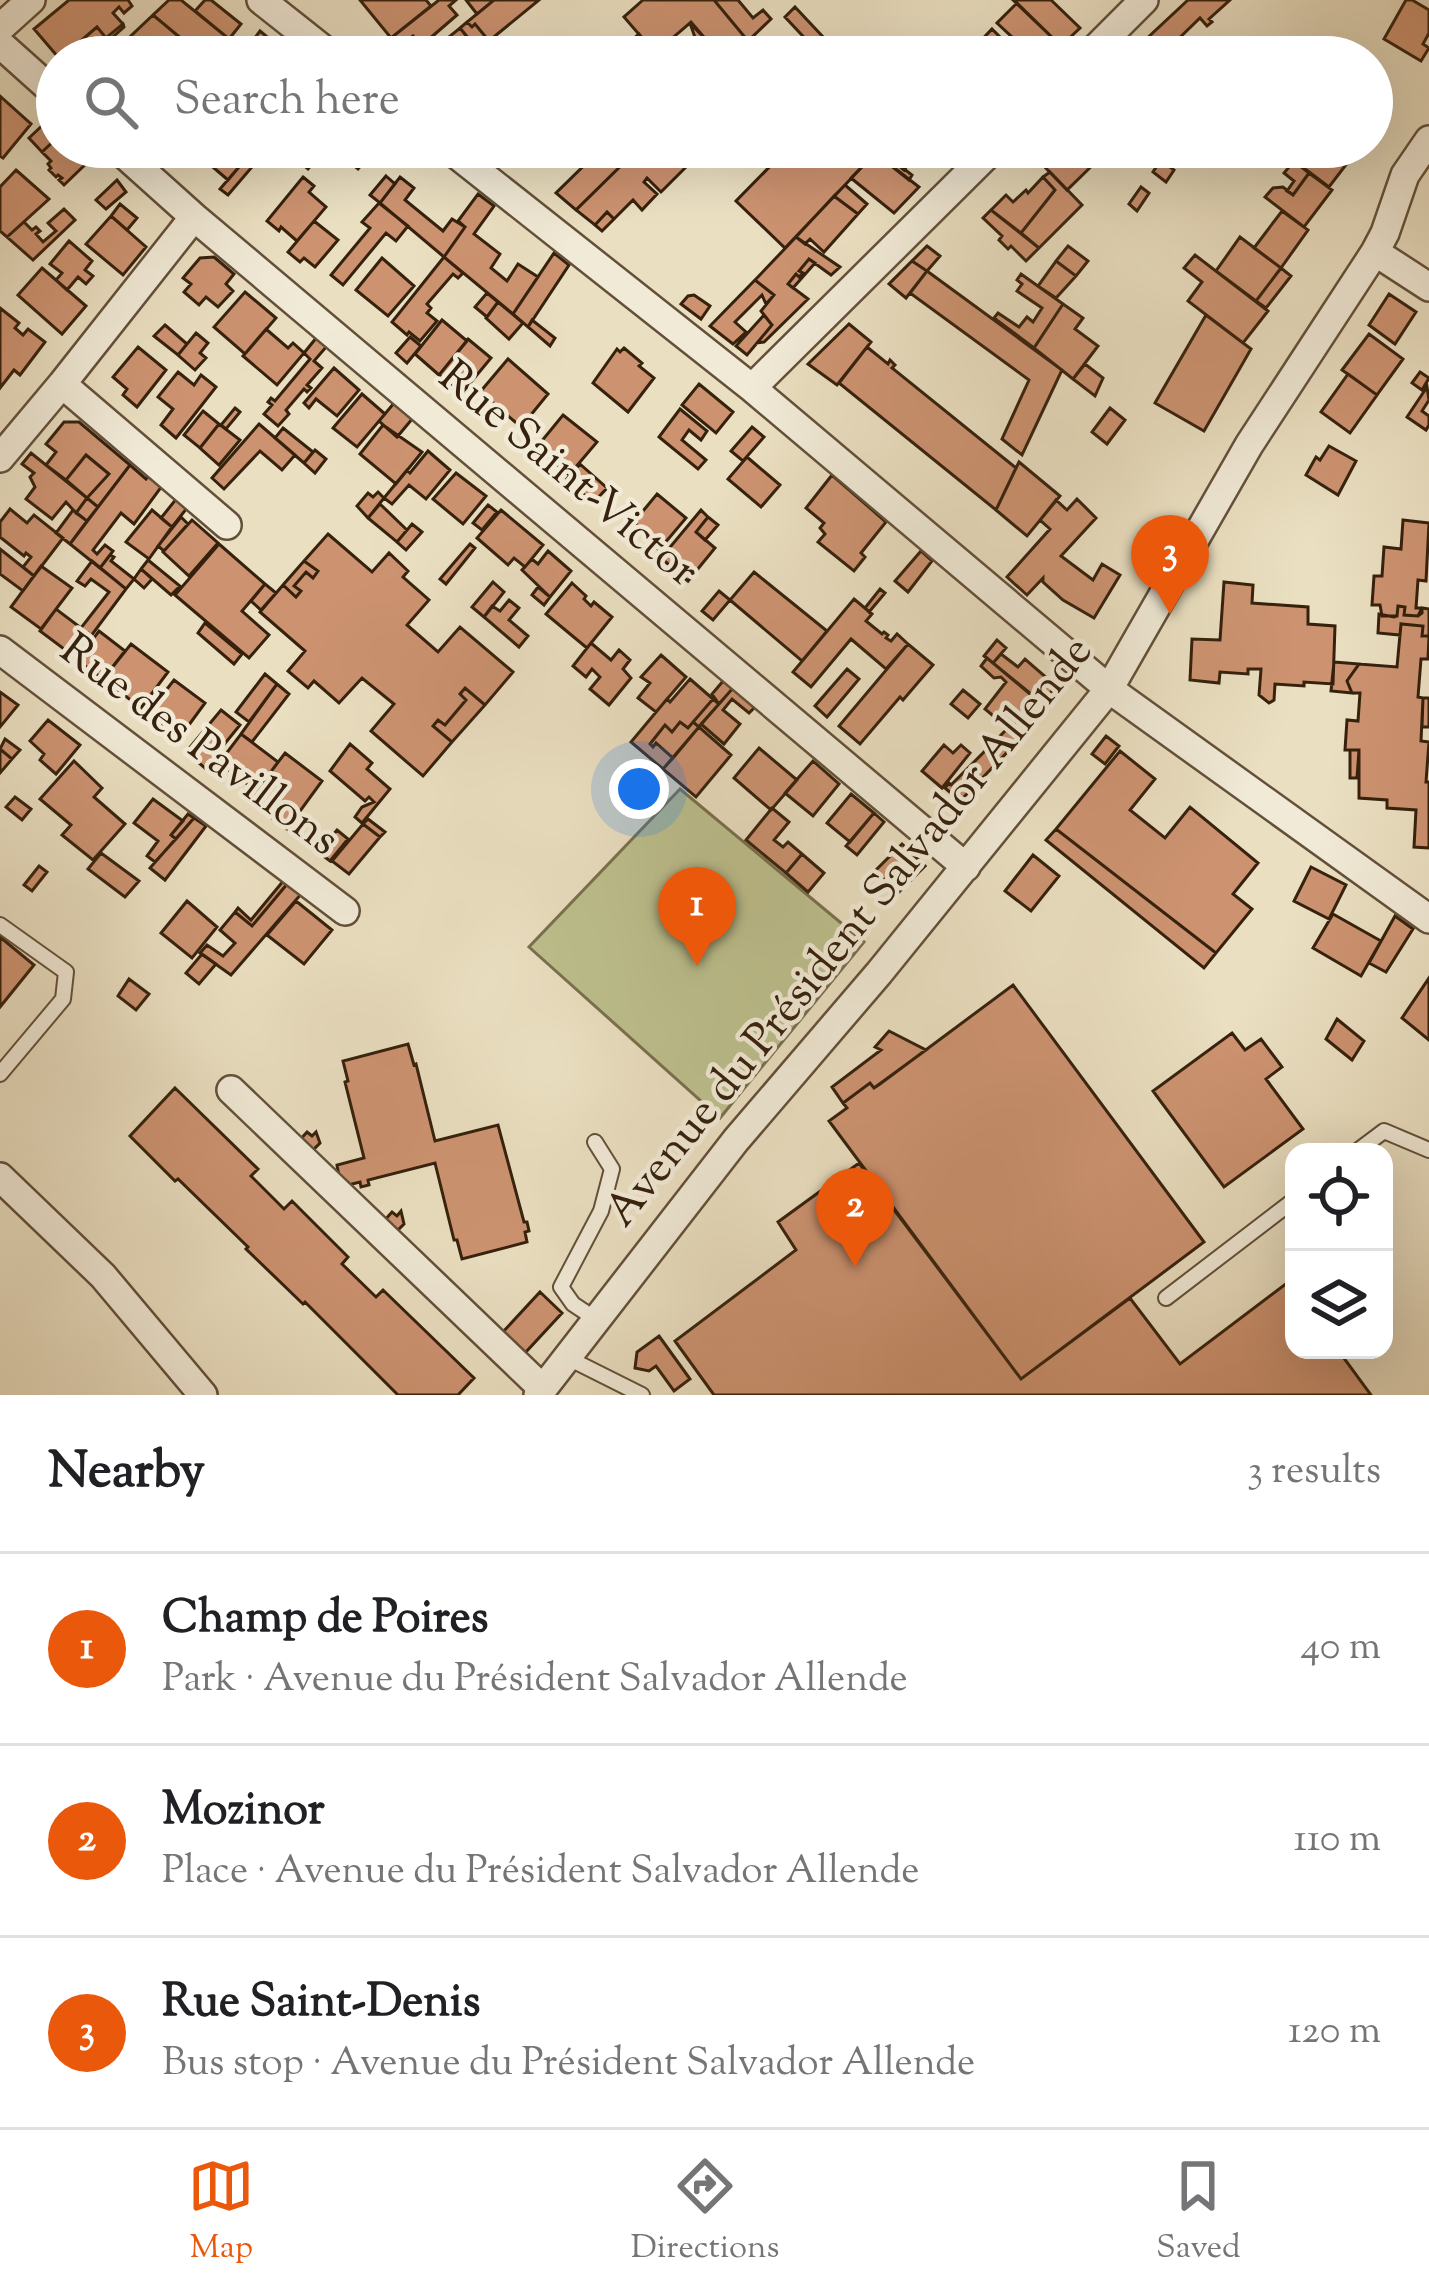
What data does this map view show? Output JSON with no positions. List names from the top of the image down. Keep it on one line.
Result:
{"streets":{"street":["Rue Saint-Victor","Rue des Pavillons","Avenue du Président Salvador Allende"]},"crossings":[["Rue Saint-Victor","Avenue du Président Salvador Allende"]],"page":{"search":"Search here","pins":["3","1","2"],"heading":["Nearby","3 results"],"list":[{"mark":"1","name":"Champ de Poires","note":"Park · Avenue du Président Salvador Allende","value":"40 m"},{"mark":"2","name":"Mozinor","note":"Place · Avenue du Président Salvador Allende","value":"110 m"},{"mark":"3","name":"Rue Saint-Denis","note":"Bus stop · Avenue du Président Salvador Allende","value":"120 m"}],"nav":["Map","Directions","Saved"]}}
